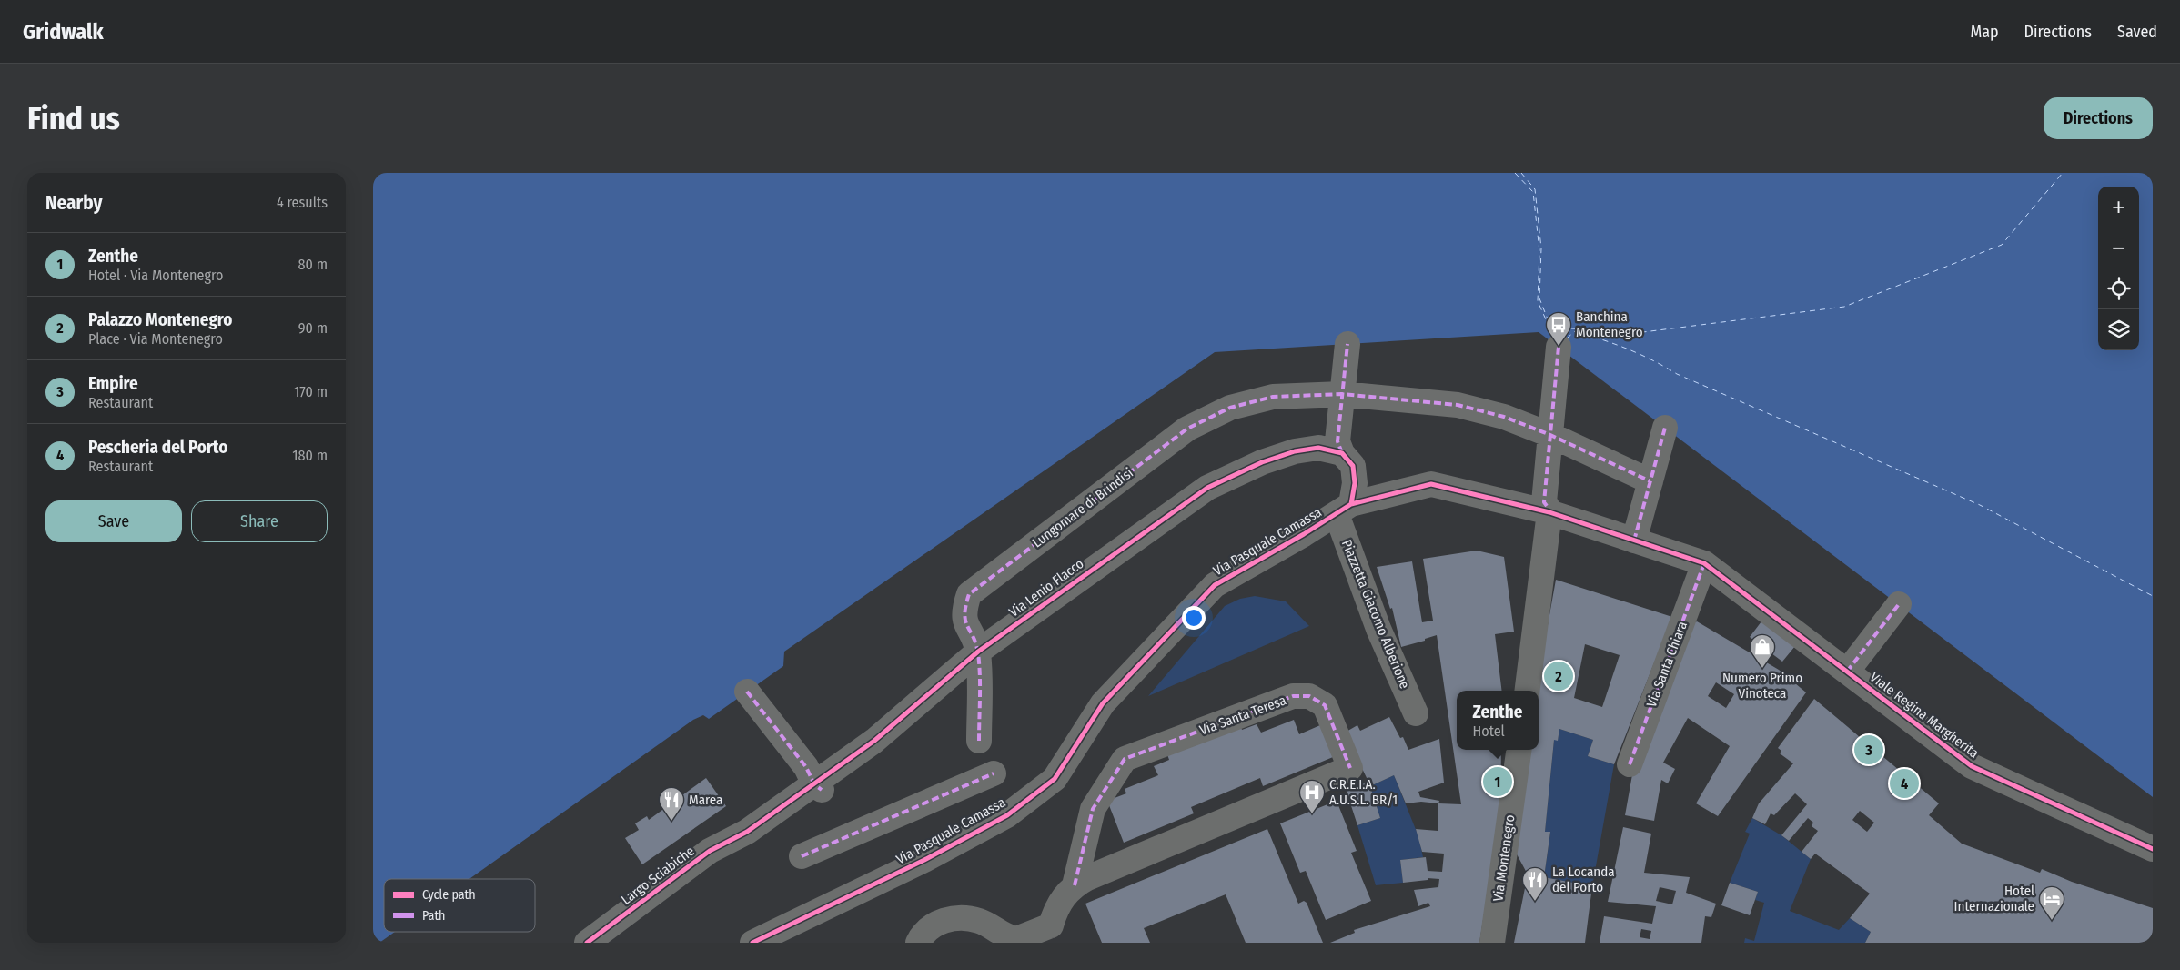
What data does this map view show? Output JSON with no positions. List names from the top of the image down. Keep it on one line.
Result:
{"streets":{"street":["Lungomare di Brindisi","Via Pasquale Camassa","Via Lenio Flacco","Piazzetta Giacomo Alberione","Via Santa Chiara","Via Santa Teresa","Viale Regina Margherita","Via Montenegro","Largo Sciabiche"]},"crossings":[["Lungomare di Brindisi","Via Lenio Flacco"],["Via Pasquale Camassa","Piazzetta Giacomo Alberione"],["Via Pasquale Camassa","Viale Regina Margherita"],["Via Lenio Flacco","Largo Sciabiche"],["Via Santa Chiara","Viale Regina Margherita"]],"places":{"bus stop":["Banchina Montenegro"],"shop":["Numero Primo Vinoteca"],"hospital":["C.R.E.I.A. A.U.S.L. BR/1"],"restaurant":["Marea","La Locanda del Porto"],"hotel":["Hotel Internazionale"]},"legend":["Cycle path","Path"],"page":{"header":"Gridwalk","nav":["Map","Directions","Saved"],"buttons":["Directions",["Save","Share"]],"title":"Find us","heading":["Nearby","4 results"],"map_buttons":["+","−"],"list":[{"mark":"1","name":"Zenthe","note":"Hotel · Via Montenegro","value":"80 m"},{"mark":"2","name":"Palazzo Montenegro","note":"Place · Via Montenegro","value":"90 m"},{"mark":"3","name":"Empire","note":"Restaurant","value":"170 m"},{"mark":"4","name":"Pescheria del Porto","note":"Restaurant","value":"180 m"}],"pins":["2","3","1","4"],"popup":["Zenthe","Hotel"]}}
